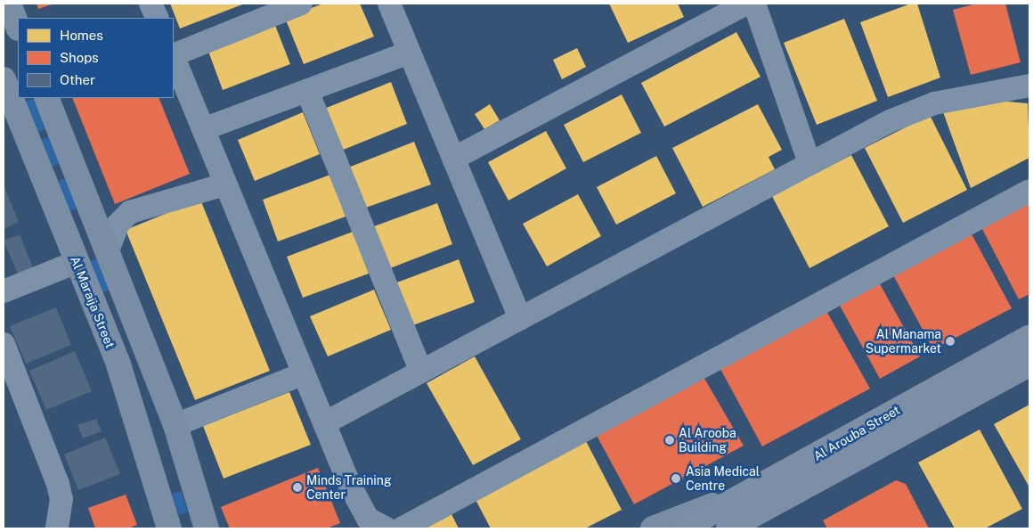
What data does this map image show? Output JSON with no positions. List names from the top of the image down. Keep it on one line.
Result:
{"streets":{"main road":["Al Maraija Street","Al Arouba Street"]},"places":["Al Manama Supermarket","Al Arooba Building","Asia Medical Centre","Minds Training Center"],"legend":["Homes","Shops","Other"]}
